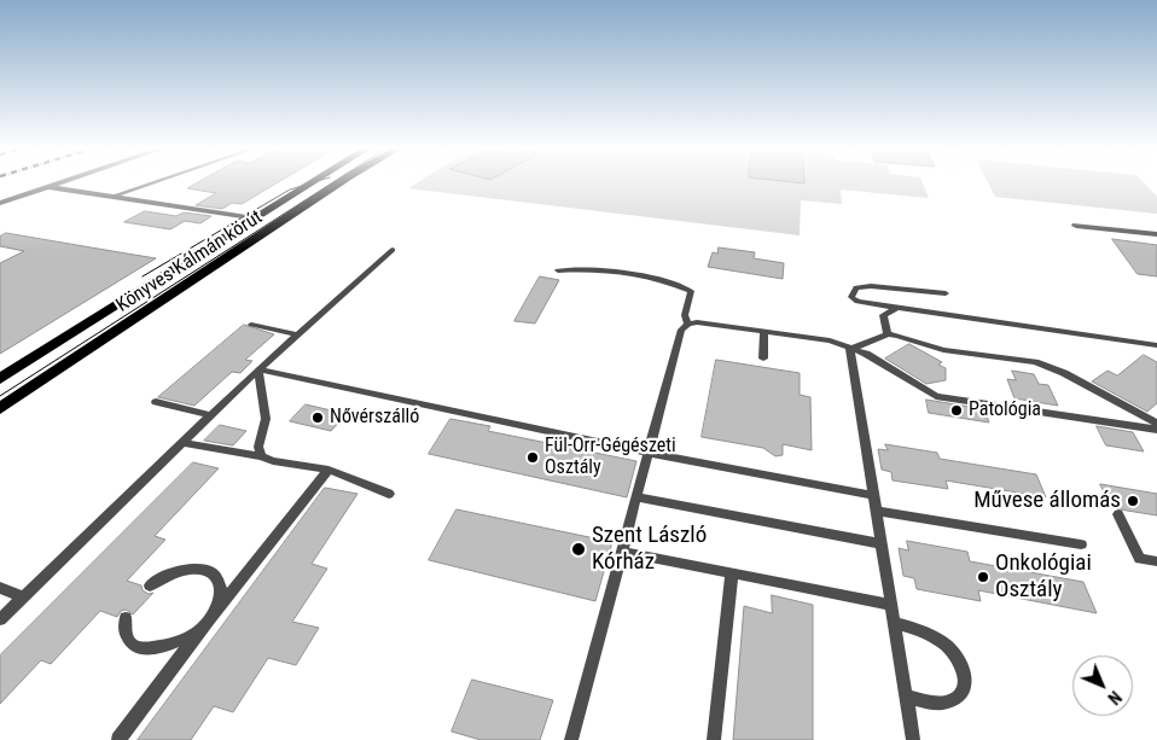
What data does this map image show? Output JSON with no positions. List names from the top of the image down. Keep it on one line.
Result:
{"streets":{"main road":["Könyves Kálmán körút"]},"places":["Patológia","Nővérszálló","Fül-Orr-Gégészeti Osztály","Művese állomás","Szent László Kórház","Onkológiai Osztály"],"north":"bottom right"}
